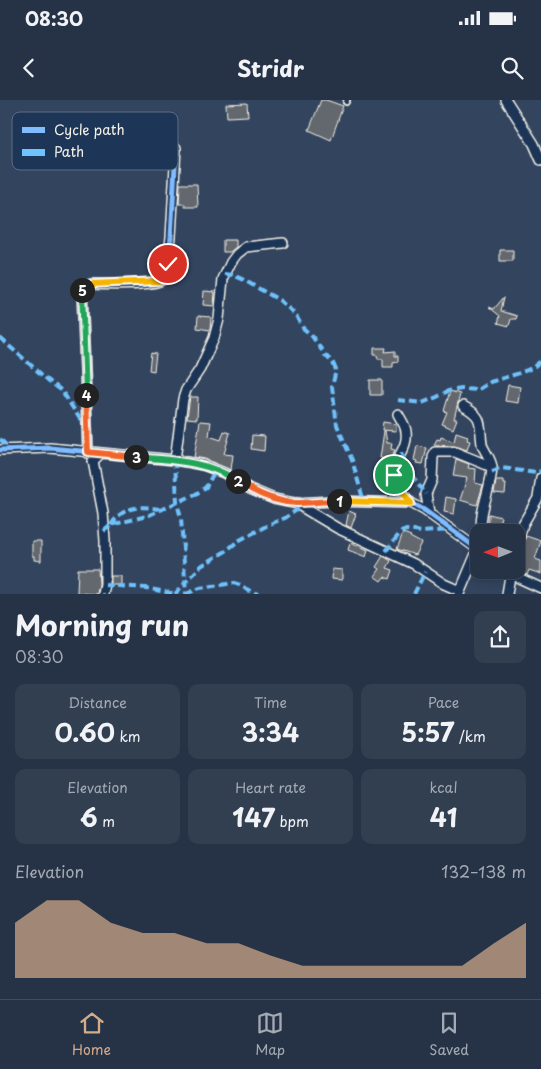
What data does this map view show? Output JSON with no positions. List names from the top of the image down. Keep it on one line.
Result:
{"legend":["Cycle path","Path"],"north":"left","page":{"status":"08:30","header":"Stridr","pins":["5","4","3","2","1"],"heading":["Morning run","08:30"],"stats":[["Distance","0.60 km"],["Time","3:34"],["Pace","5:57 /km"],["Elevation","6 m"],["Heart rate","147 bpm"],["kcal","41"]],"chart":["Elevation","132–138 m"],"tabs":["Home","Map","Saved"]}}
